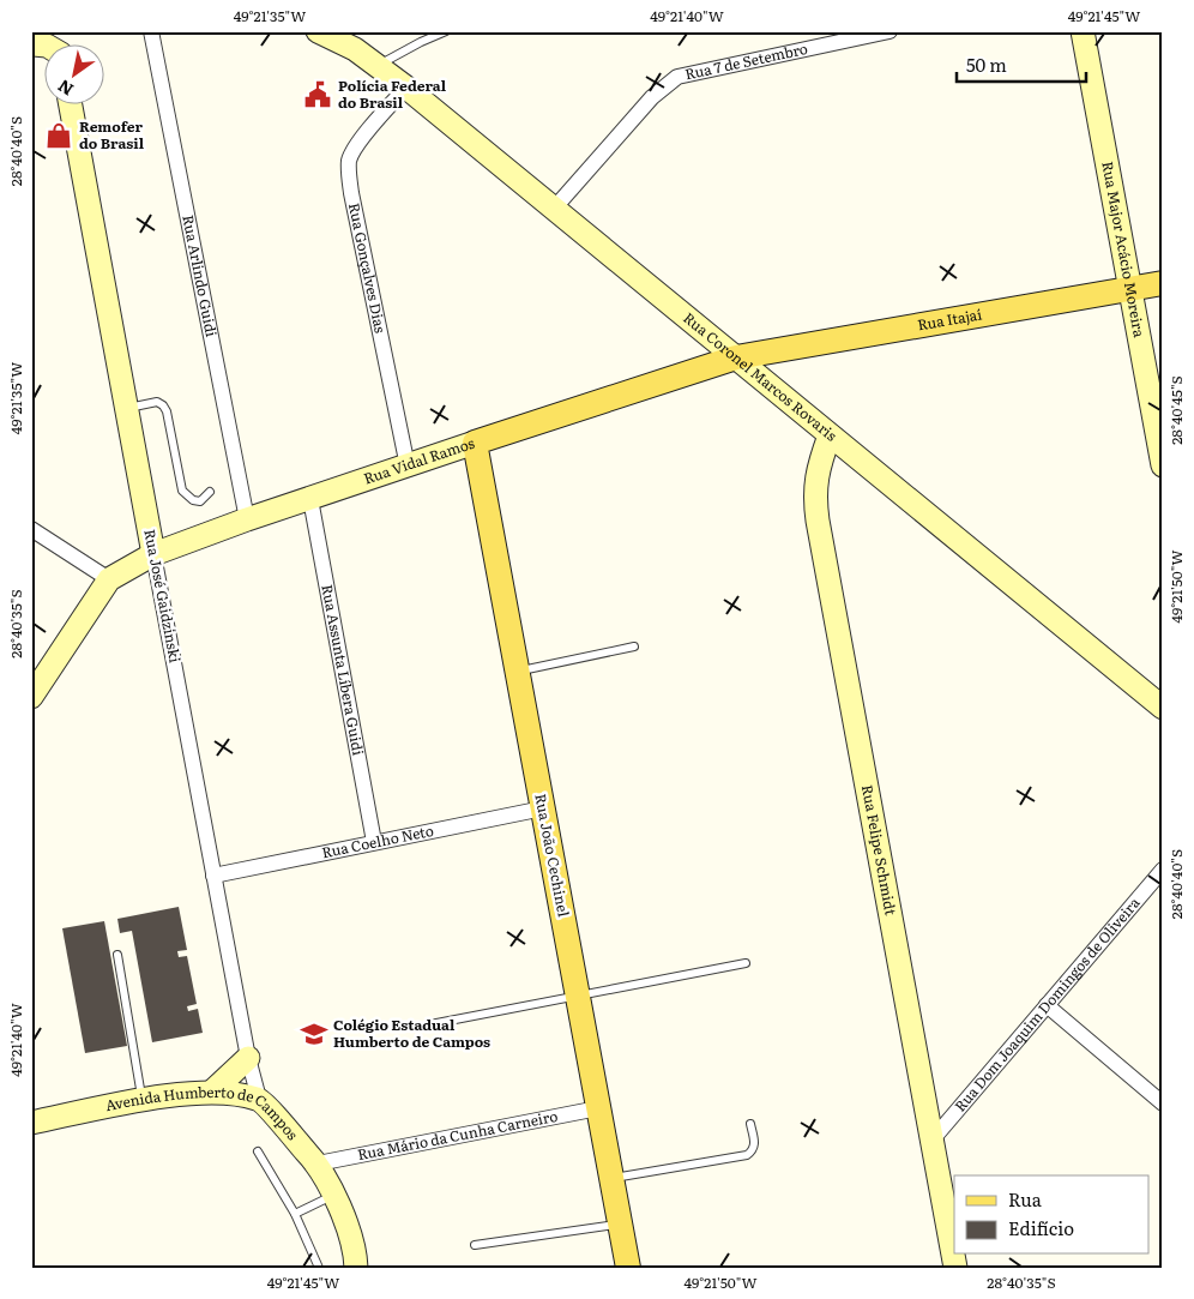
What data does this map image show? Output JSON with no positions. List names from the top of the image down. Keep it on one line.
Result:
{"streets":{"main road":["Rua Itajaí","Rua Vidal Ramos","Rua João Cechinel"],"street":["Rua 7 de Setembro","Rua Major Acácio Moreira","Rua Gonçalves Dias","Rua Arlindo Guidi","Rua Coronel Marcos Rovaris","Rua José Gaidzinski","Rua Assunta Líbera Guidi","Rua Coelho Neto","Rua Felipe Schmidt","Rua Dom Joaquim Domingos de Oliveira","Avenida Humberto de Campos","Rua Mário da Cunha Carneiro"]},"crossings":[["Rua 7 de Setembro","Rua Coronel Marcos Rovaris"],["Rua Major Acácio Moreira","Rua Itajaí"],["Rua Gonçalves Dias","Rua Coronel Marcos Rovaris"],["Rua Gonçalves Dias","Rua Vidal Ramos"],["Rua Arlindo Guidi","Rua Vidal Ramos"],["Rua Itajaí","Rua Coronel Marcos Rovaris"],["Rua Itajaí","Rua Vidal Ramos"],["Rua Coronel Marcos Rovaris","Rua Vidal Ramos"],["Rua Coronel Marcos Rovaris","Rua Felipe Schmidt"],["Rua Vidal Ramos","Rua José Gaidzinski"],["Rua Vidal Ramos","Rua Assunta Líbera Guidi"],["Rua Vidal Ramos","Rua João Cechinel"],["Rua José Gaidzinski","Rua Coelho Neto"],["Rua José Gaidzinski","Avenida Humberto de Campos"],["Rua Assunta Líbera Guidi","Rua Coelho Neto"],["Rua Coelho Neto","Rua João Cechinel"],["Rua Felipe Schmidt","Rua Dom Joaquim Domingos de Oliveira"],["Rua João Cechinel","Rua Mário da Cunha Carneiro"],["Avenida Humberto de Campos","Rua Mário da Cunha Carneiro"]],"places":{"public building":["Polícia Federal do Brasil"],"shop":["Remofer do Brasil"],"school or university":["Colégio Estadual Humberto de Campos"]},"legend":["Rua","Edifício"],"scale_bar":"50 m","north":"bottom left","coordinates":["49°21'35\"W","49°21'40\"W","49°21'45\"W","28°40'40\"S","28°40'45\"S","49°21'50\"W","28°40'35\"S"]}
